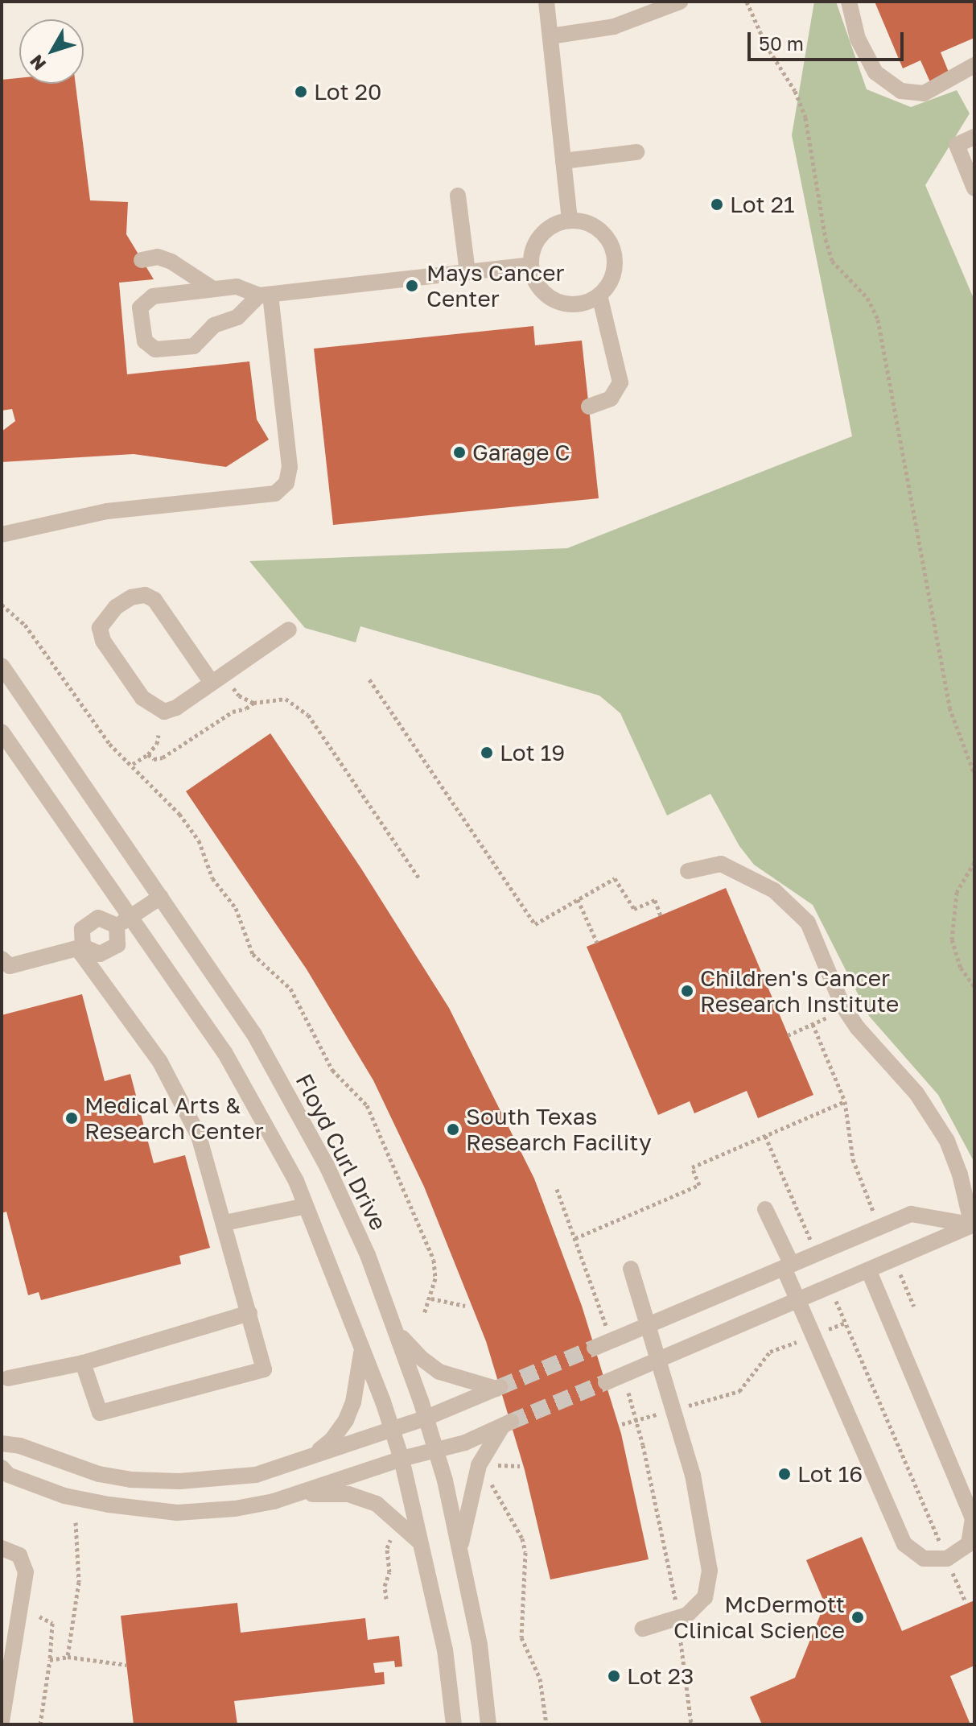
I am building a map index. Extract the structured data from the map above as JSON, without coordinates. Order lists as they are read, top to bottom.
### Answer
{
  "streets": {
    "street": ["Floyd Curl Drive"]
  },
  "places": [
    "Lot 20",
    "Lot 21",
    "Mays Cancer Center",
    "Garage C",
    "Lot 19",
    "Children's Cancer Research Institute",
    "Medical Arts & Research Center",
    "South Texas Research Facility",
    "Lot 16",
    "McDermott Clinical Science",
    "Lot 23"
  ],
  "scale_bar": "50 m",
  "north": "bottom left"
}
